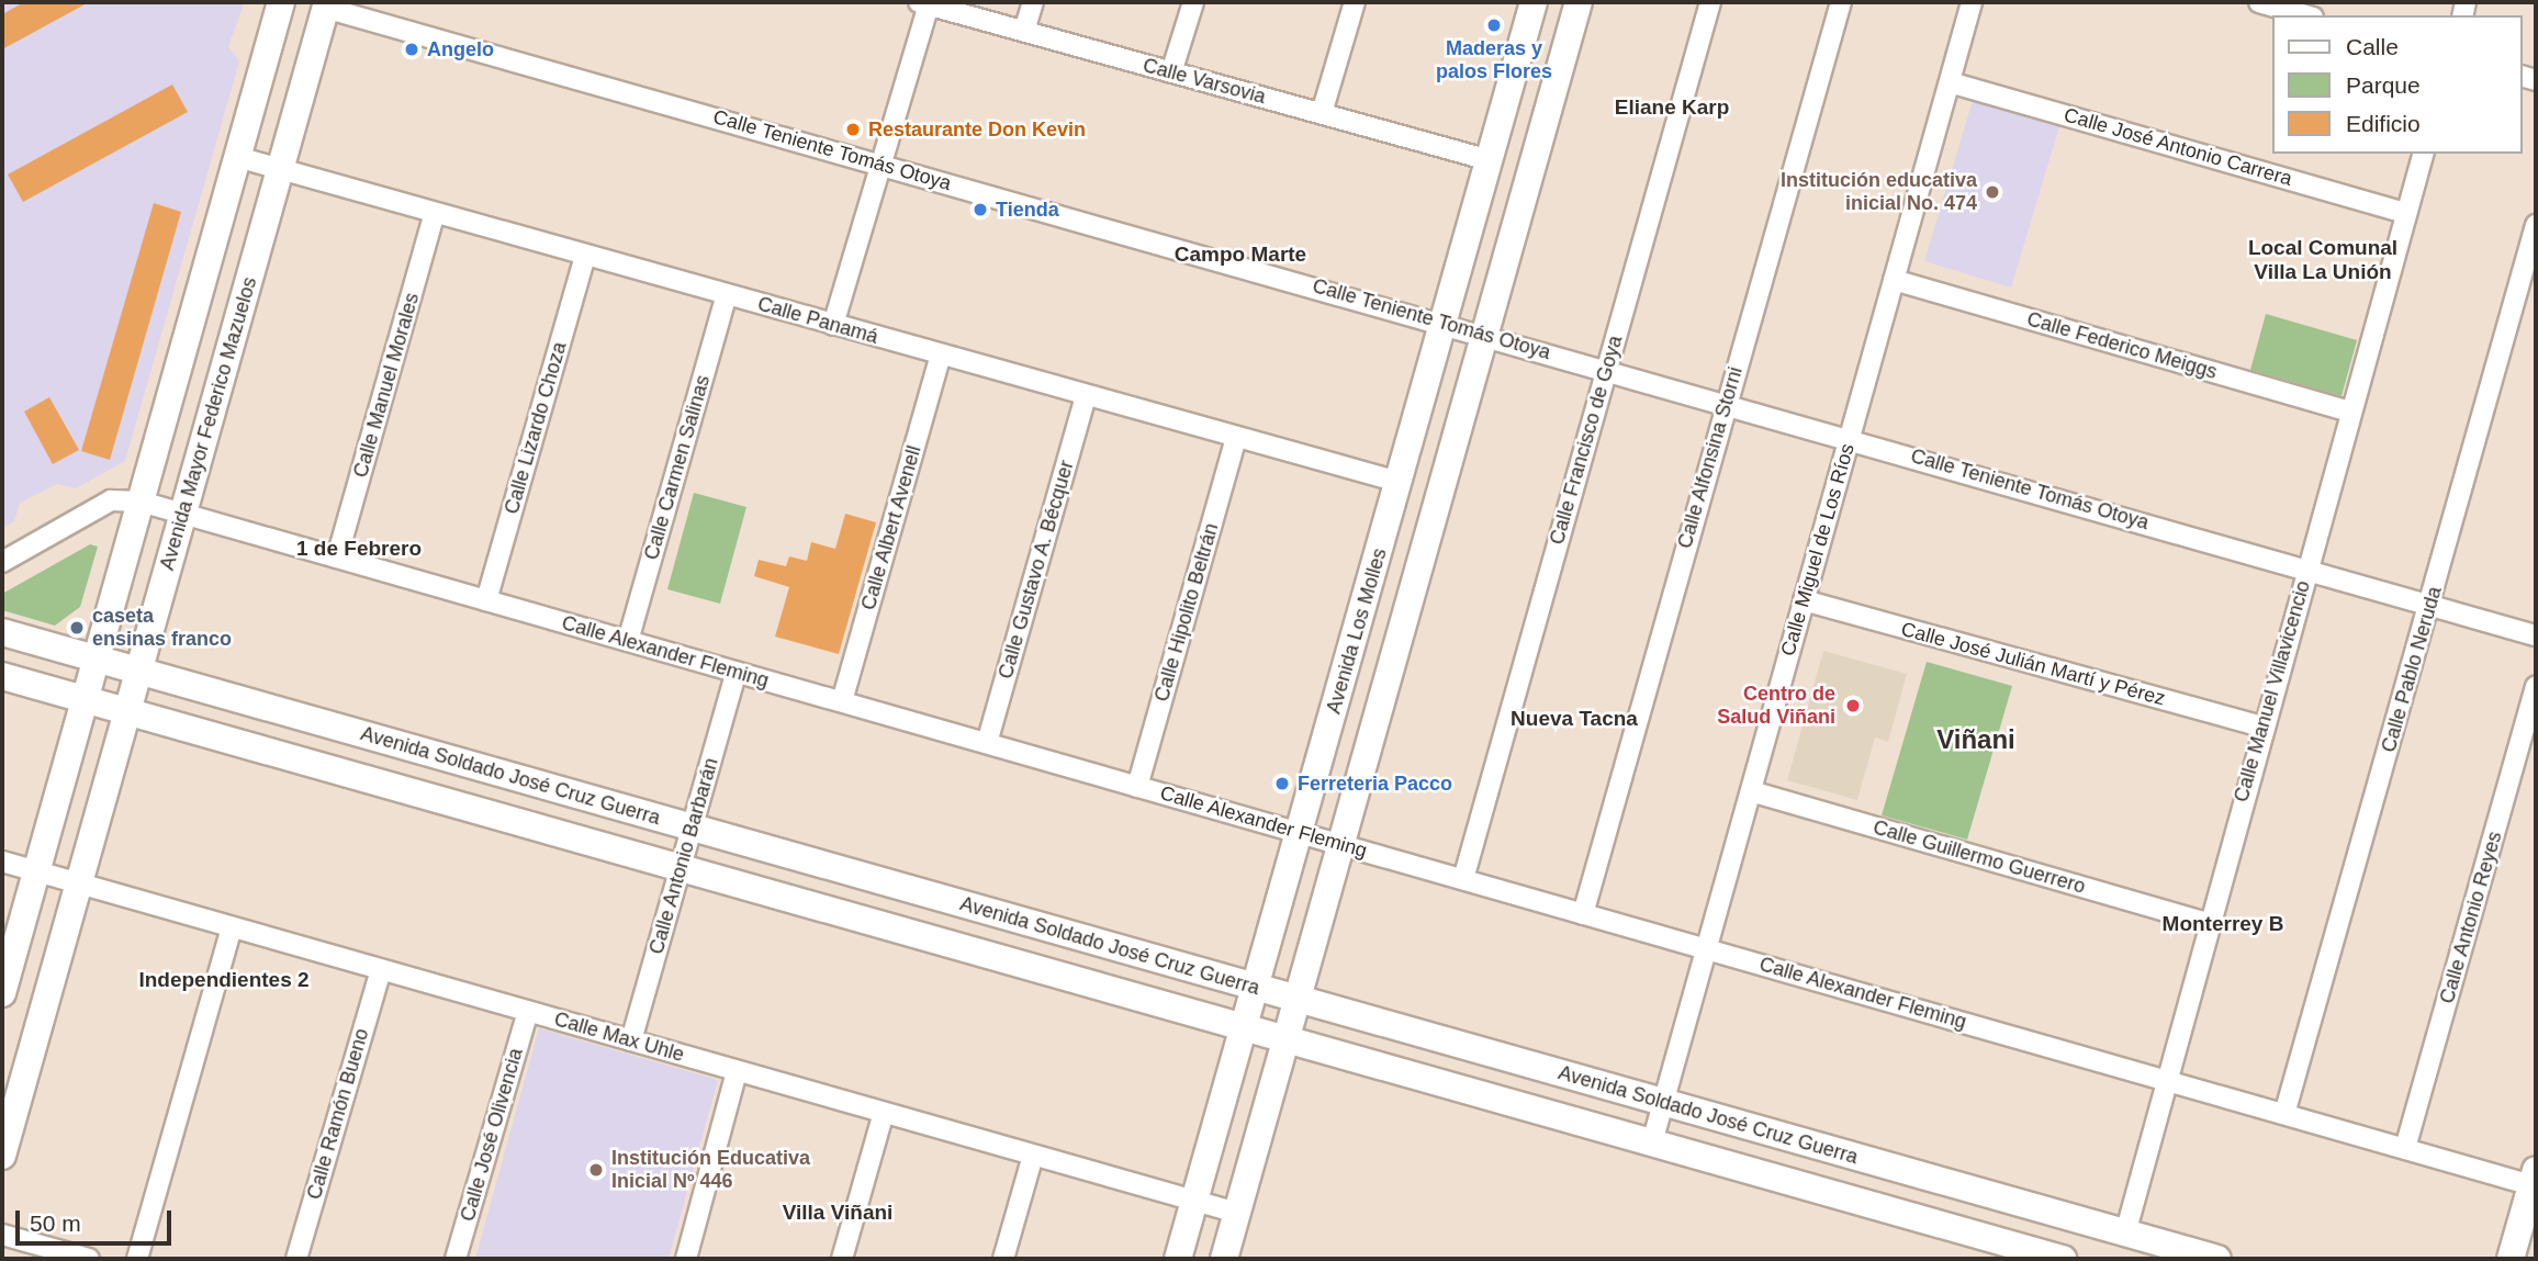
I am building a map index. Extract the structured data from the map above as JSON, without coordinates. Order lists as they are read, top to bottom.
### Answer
{
  "streets": {
    "street": [
      "Calle Varsovia",
      "Calle José Antonio Carrera",
      "Calle Teniente Tomás Otoya",
      "Calle Panamá",
      "Calle Federico Meiggs",
      "Calle Manuel Morales",
      "Avenida Mayor Federico Mazuelos",
      "Calle Lizardo Choza",
      "Calle Francisco de Goya",
      "Calle Alfonsina Storni",
      "Calle Carmen Salinas",
      "Calle Albert Avenell",
      "Calle Miguel de Los Ríos",
      "Calle Gustavo A. Bécquer",
      "Calle Hipolito Beltrán",
      "Avenida Los Molles",
      "Calle Alexander Fleming",
      "Calle José Julián Martí y Pérez",
      "Calle Pablo Neruda",
      "Calle Manuel Villavicencio",
      "Avenida Soldado José Cruz Guerra",
      "Calle Antonio Barbarán",
      "Calle Guillermo Guerrero",
      "Calle Antonio Reyes",
      "Calle Max Uhle",
      "Calle Ramón Bueno",
      "Calle José Olivencia"
    ]
  },
  "crossings": [
    ["Calle Varsovia", "Avenida Los Molles"],
    ["Calle José Antonio Carrera", "Calle Miguel de Los Ríos"],
    ["Calle José Antonio Carrera", "Calle Manuel Villavicencio"],
    ["Calle Teniente Tomás Otoya", "Avenida Mayor Federico Mazuelos"],
    ["Calle Teniente Tomás Otoya", "Calle Francisco de Goya"],
    ["Calle Teniente Tomás Otoya", "Calle Alfonsina Storni"],
    ["Calle Teniente Tomás Otoya", "Calle Miguel de Los Ríos"],
    ["Calle Teniente Tomás Otoya", "Avenida Los Molles"],
    ["Calle Teniente Tomás Otoya", "Calle Pablo Neruda"],
    ["Calle Teniente Tomás Otoya", "Calle Manuel Villavicencio"],
    ["Calle Panamá", "Calle Manuel Morales"],
    ["Calle Panamá", "Avenida Mayor Federico Mazuelos"],
    ["Calle Panamá", "Calle Lizardo Choza"],
    ["Calle Panamá", "Calle Carmen Salinas"],
    ["Calle Panamá", "Calle Albert Avenell"],
    ["Calle Panamá", "Calle Gustavo A. Bécquer"],
    ["Calle Panamá", "Calle Hipolito Beltrán"],
    ["Calle Panamá", "Avenida Los Molles"],
    ["Calle Federico Meiggs", "Calle Miguel de Los Ríos"],
    ["Calle Federico Meiggs", "Calle Manuel Villavicencio"],
    ["Calle Manuel Morales", "Calle Alexander Fleming"],
    ["Avenida Mayor Federico Mazuelos", "Calle Alexander Fleming"],
    ["Avenida Mayor Federico Mazuelos", "Avenida Soldado José Cruz Guerra"],
    ["Avenida Mayor Federico Mazuelos", "Calle Max Uhle"],
    ["Calle Lizardo Choza", "Calle Alexander Fleming"],
    ["Calle Francisco de Goya", "Calle Alexander Fleming"],
    ["Calle Alfonsina Storni", "Calle Alexander Fleming"],
    ["Calle Carmen Salinas", "Calle Alexander Fleming"],
    ["Calle Albert Avenell", "Calle Alexander Fleming"],
    ["Calle Miguel de Los Ríos", "Calle Alexander Fleming"],
    ["Calle Miguel de Los Ríos", "Calle José Julián Martí y Pérez"],
    ["Calle Miguel de Los Ríos", "Avenida Soldado José Cruz Guerra"],
    ["Calle Miguel de Los Ríos", "Calle Guillermo Guerrero"],
    ["Calle Gustavo A. Bécquer", "Calle Alexander Fleming"],
    ["Calle Hipolito Beltrán", "Calle Alexander Fleming"],
    ["Avenida Los Molles", "Calle Alexander Fleming"],
    ["Avenida Los Molles", "Avenida Soldado José Cruz Guerra"],
    ["Avenida Los Molles", "Calle Max Uhle"],
    ["Calle Alexander Fleming", "Calle Pablo Neruda"],
    ["Calle Alexander Fleming", "Calle Manuel Villavicencio"],
    ["Calle Alexander Fleming", "Calle Antonio Barbarán"],
    ["Calle Alexander Fleming", "Calle Antonio Reyes"],
    ["Calle José Julián Martí y Pérez", "Calle Manuel Villavicencio"],
    ["Calle Manuel Villavicencio", "Avenida Soldado José Cruz Guerra"],
    ["Calle Manuel Villavicencio", "Calle Guillermo Guerrero"],
    ["Avenida Soldado José Cruz Guerra", "Calle Antonio Barbarán"],
    ["Calle Antonio Barbarán", "Calle Max Uhle"],
    ["Calle Max Uhle", "Calle Ramón Bueno"],
    ["Calle Max Uhle", "Calle José Olivencia"]
  ],
  "districts": [
    "Eliane Karp",
    "Local Comunal Villa La Unión",
    "Campo Marte",
    "1 de Febrero",
    "Nueva Tacna",
    "Viñani",
    "Monterrey B",
    "Independientes 2",
    "Villa Viñani"
  ],
  "places": [
    "Maderas y palos Flores",
    "Angelo",
    "Restaurante Don Kevin",
    "Institución educativa inicial No. 474",
    "Tienda",
    "caseta ensinas franco",
    "Centro de Salud Viñani",
    "Ferreteria Pacco",
    "Institución Educativa Inicial Nº 446"
  ],
  "legend": ["Calle", "Parque", "Edificio"],
  "scale_bar": "50 m"
}
